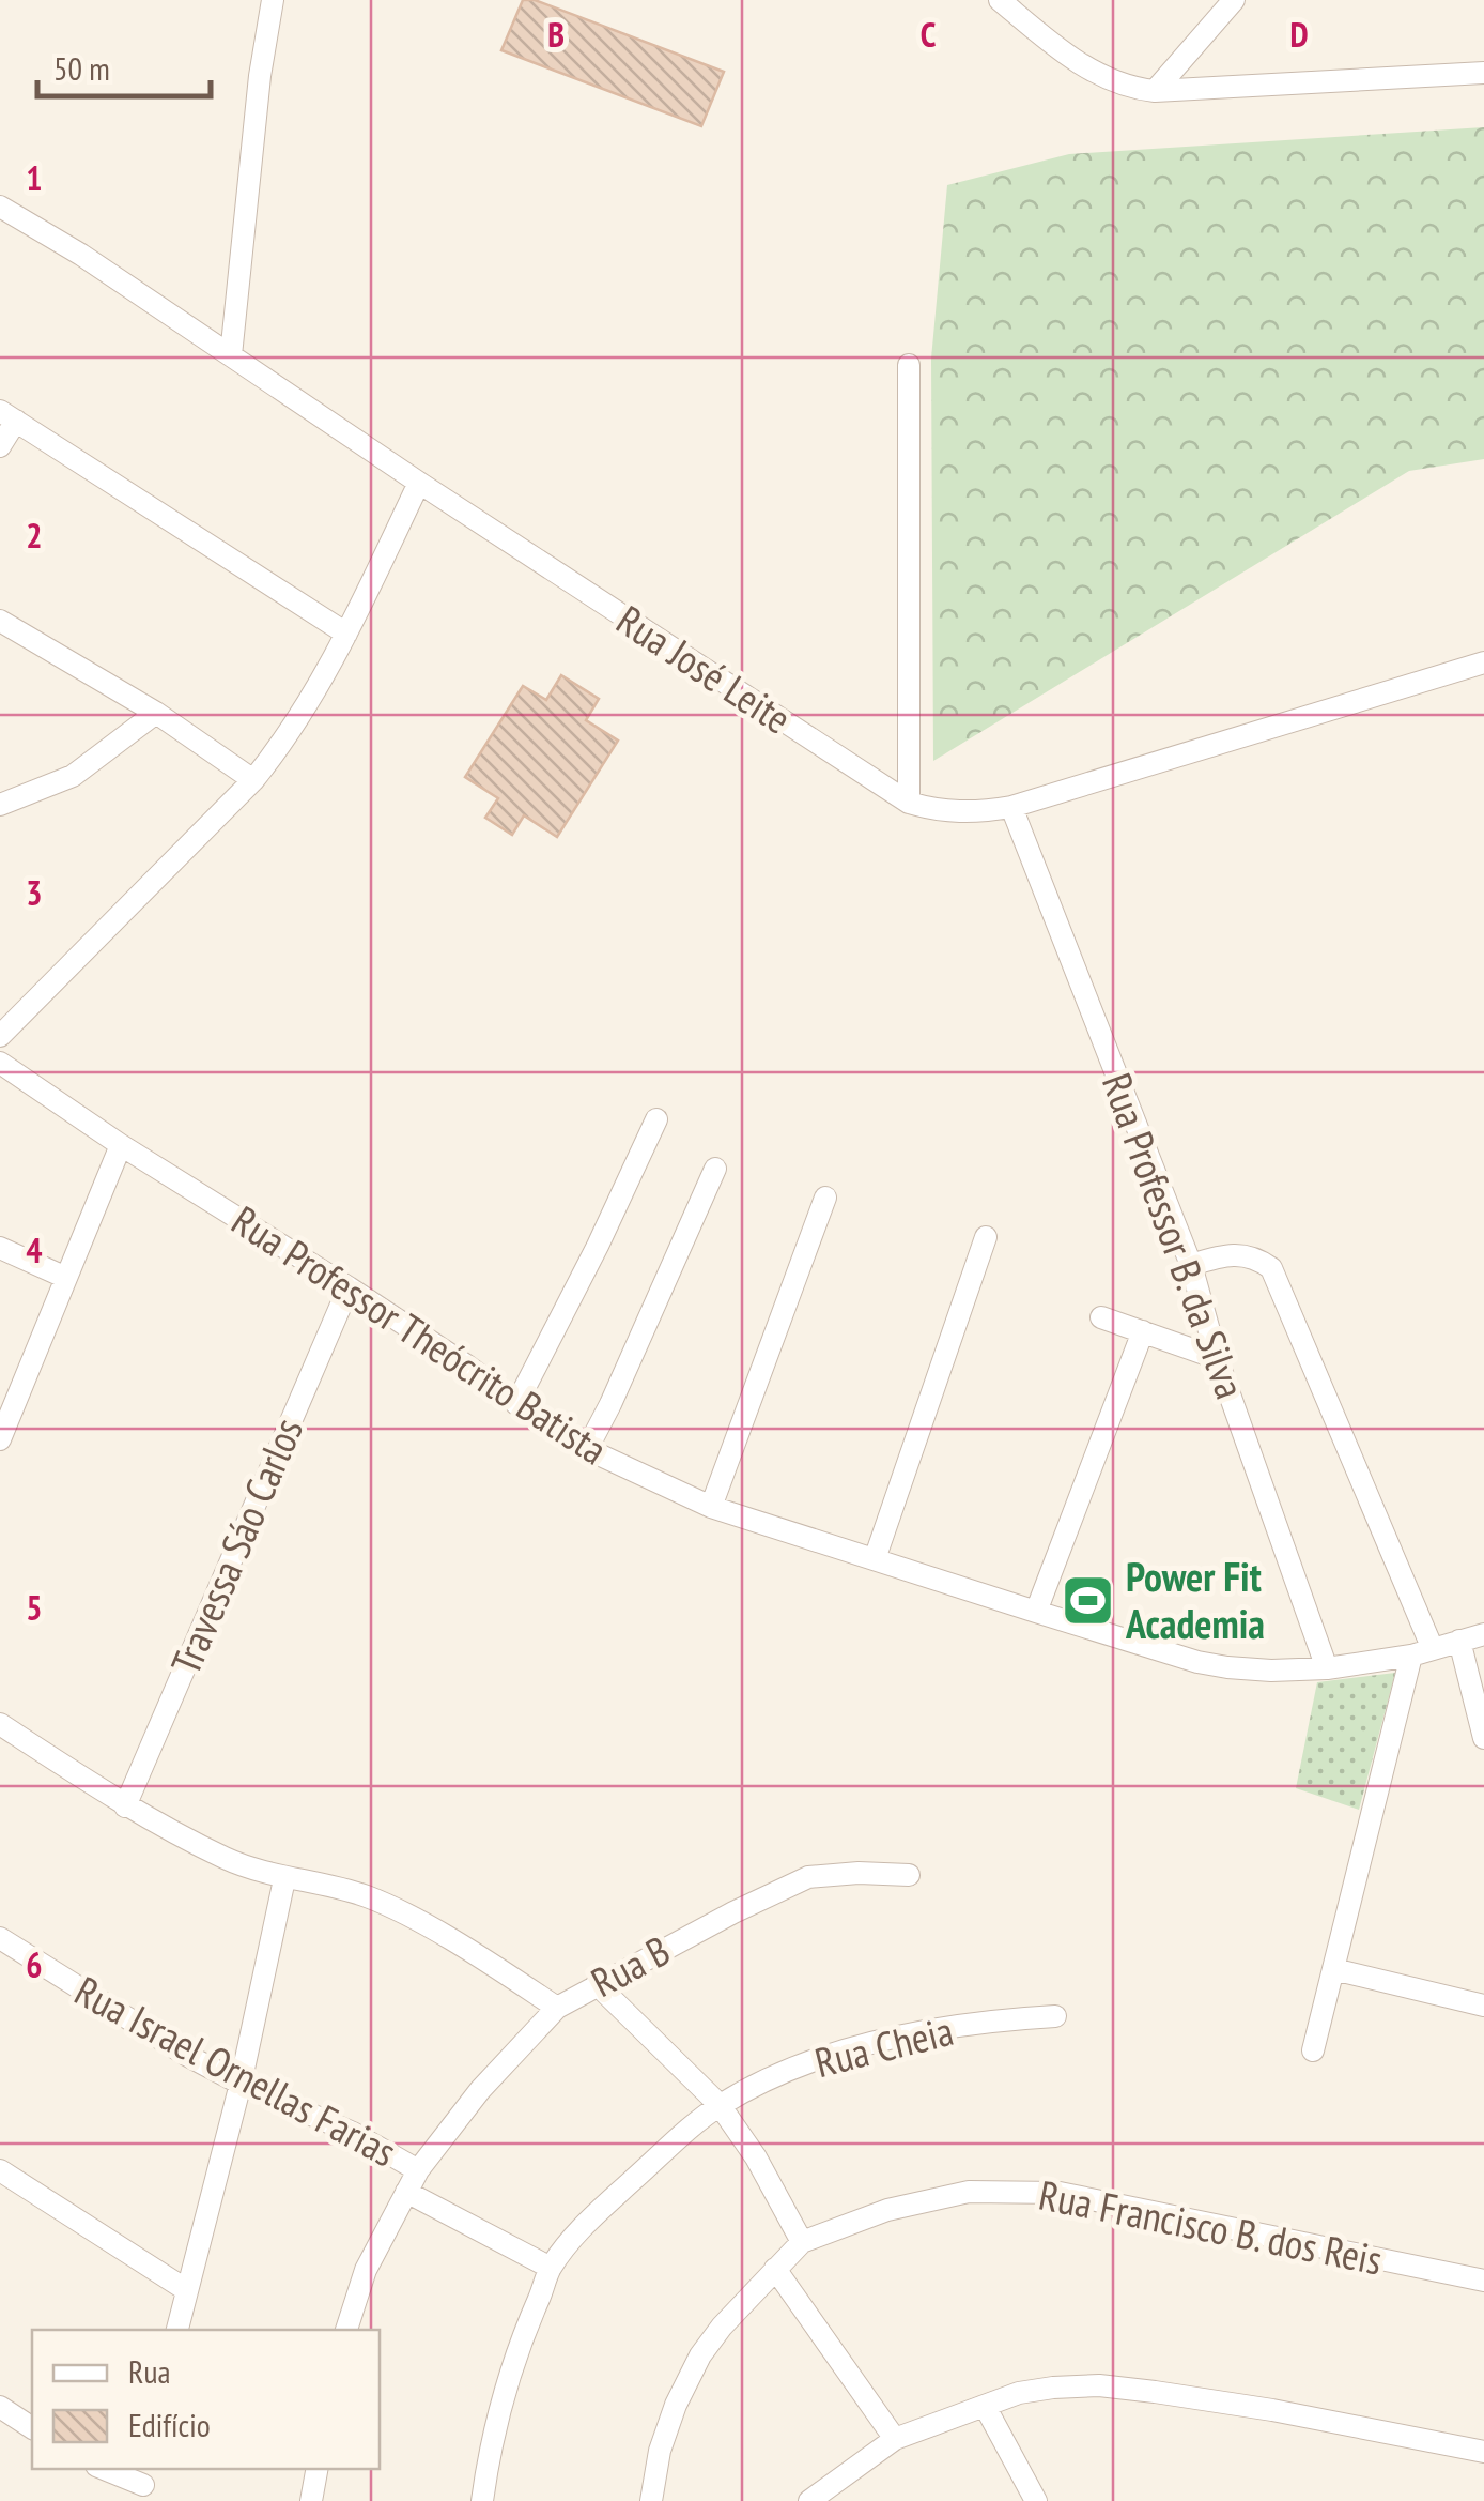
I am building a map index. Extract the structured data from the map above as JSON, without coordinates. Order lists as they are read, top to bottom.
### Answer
{
  "streets": {
    "street": [
      "Rua José Leite",
      "Rua Professor B. da Silva",
      "Rua Professor Theócrito Batista",
      "Travessa Sáo Carlos",
      "Rua B",
      "Rua Cheia",
      "Rua Israel Ornellas Farias",
      "Rua Francisco B. dos Reis"
    ]
  },
  "crossings": [
    ["Rua José Leite", "Rua Professor B. da Silva"],
    ["Rua Professor B. da Silva", "Rua Professor Theócrito Batista"],
    ["Rua Professor Theócrito Batista", "Travessa Sáo Carlos"],
    ["Rua B", "Rua Israel Ornellas Farias"]
  ],
  "places": {
    "sports": ["Power Fit Academia"]
  },
  "legend": ["Rua", "Edifício"],
  "scale_bar": "50 m",
  "grid": {
    "columns": ["B", "C", "D"],
    "rows": [
      "1",
      "2",
      "3",
      "4",
      "5",
      "6"
    ]
  }
}
